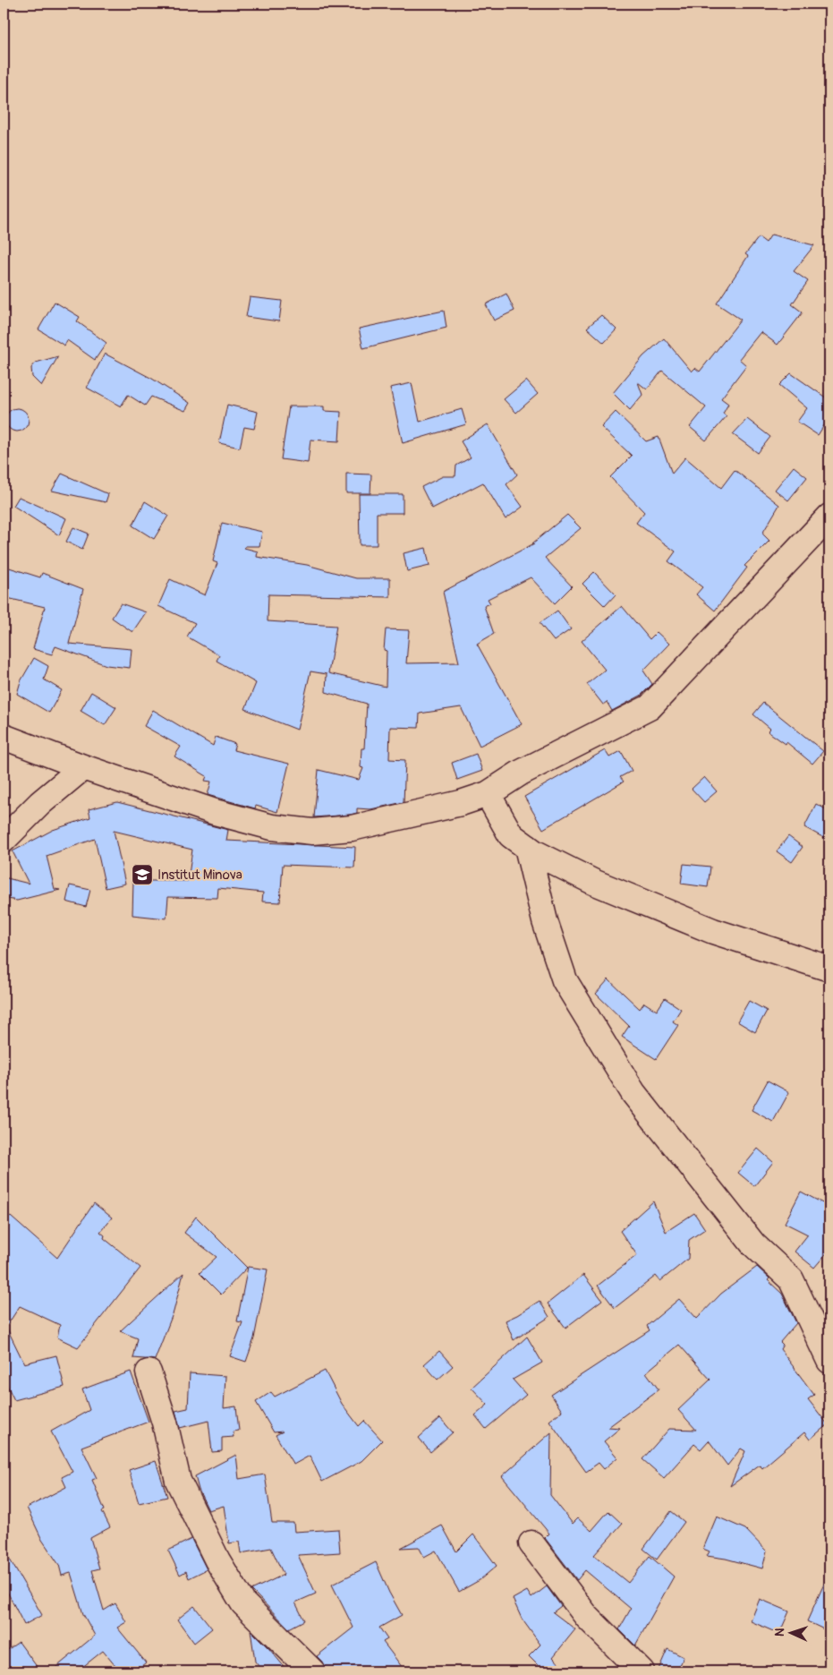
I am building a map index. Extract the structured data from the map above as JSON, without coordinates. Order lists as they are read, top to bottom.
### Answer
{
  "places": {
    "school or university": ["Institut Minova"]
  },
  "north": "left"
}
